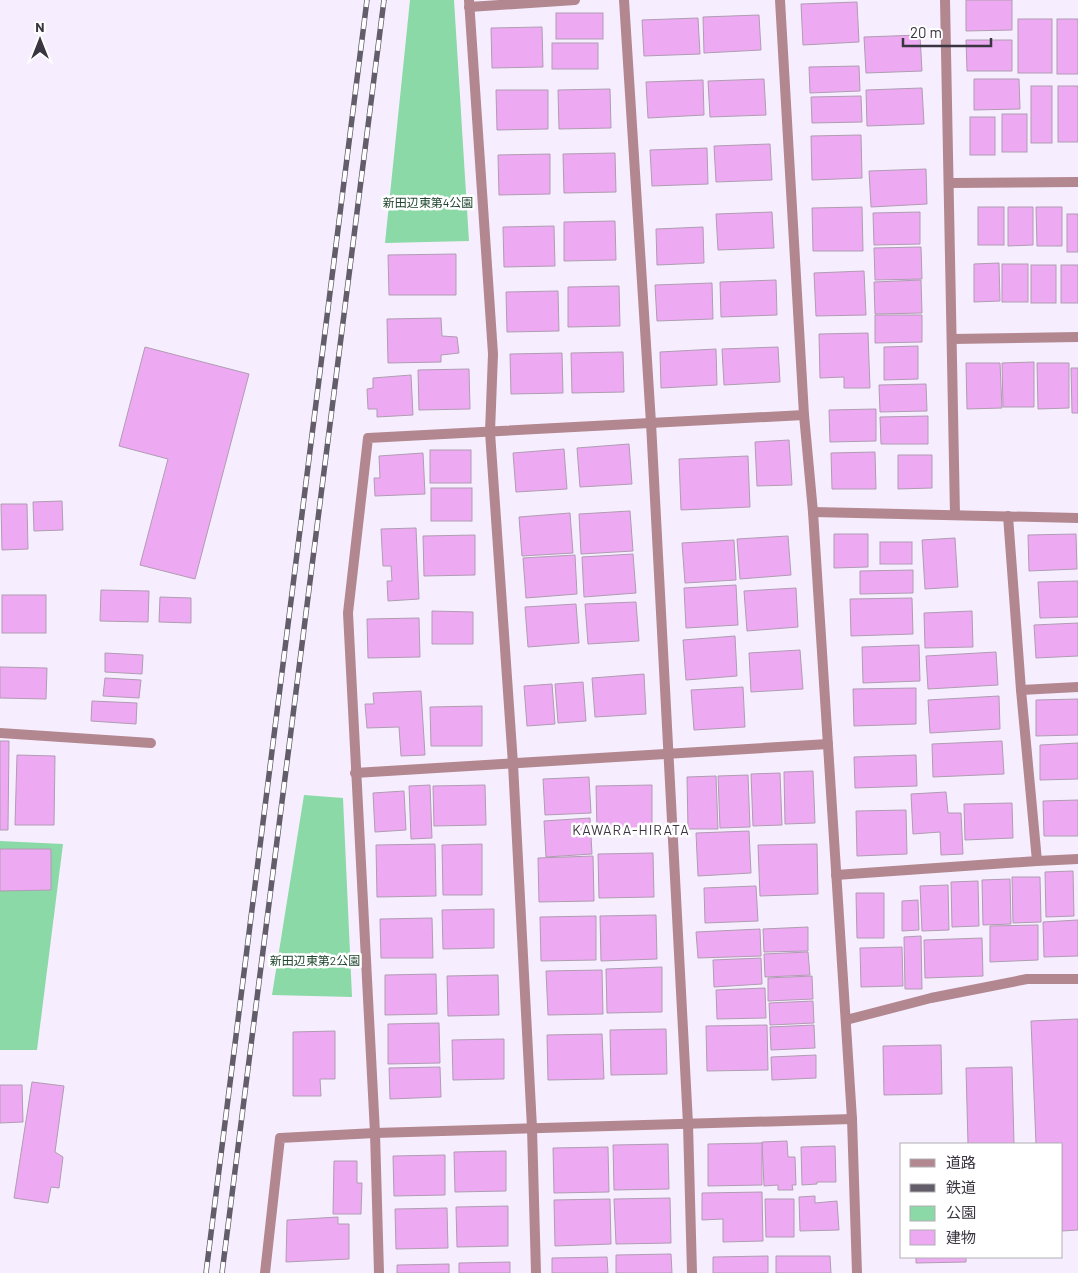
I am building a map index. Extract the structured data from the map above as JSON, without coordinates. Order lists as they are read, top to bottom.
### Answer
{
  "districts": ["KAWARA-HIRATA"],
  "parks": ["新田辺東第4公園", "新田辺東第2公園"],
  "legend": [
    "道路",
    "鉄道",
    "公園",
    "建物"
  ],
  "scale_bar": "20 m",
  "north": "top"
}
